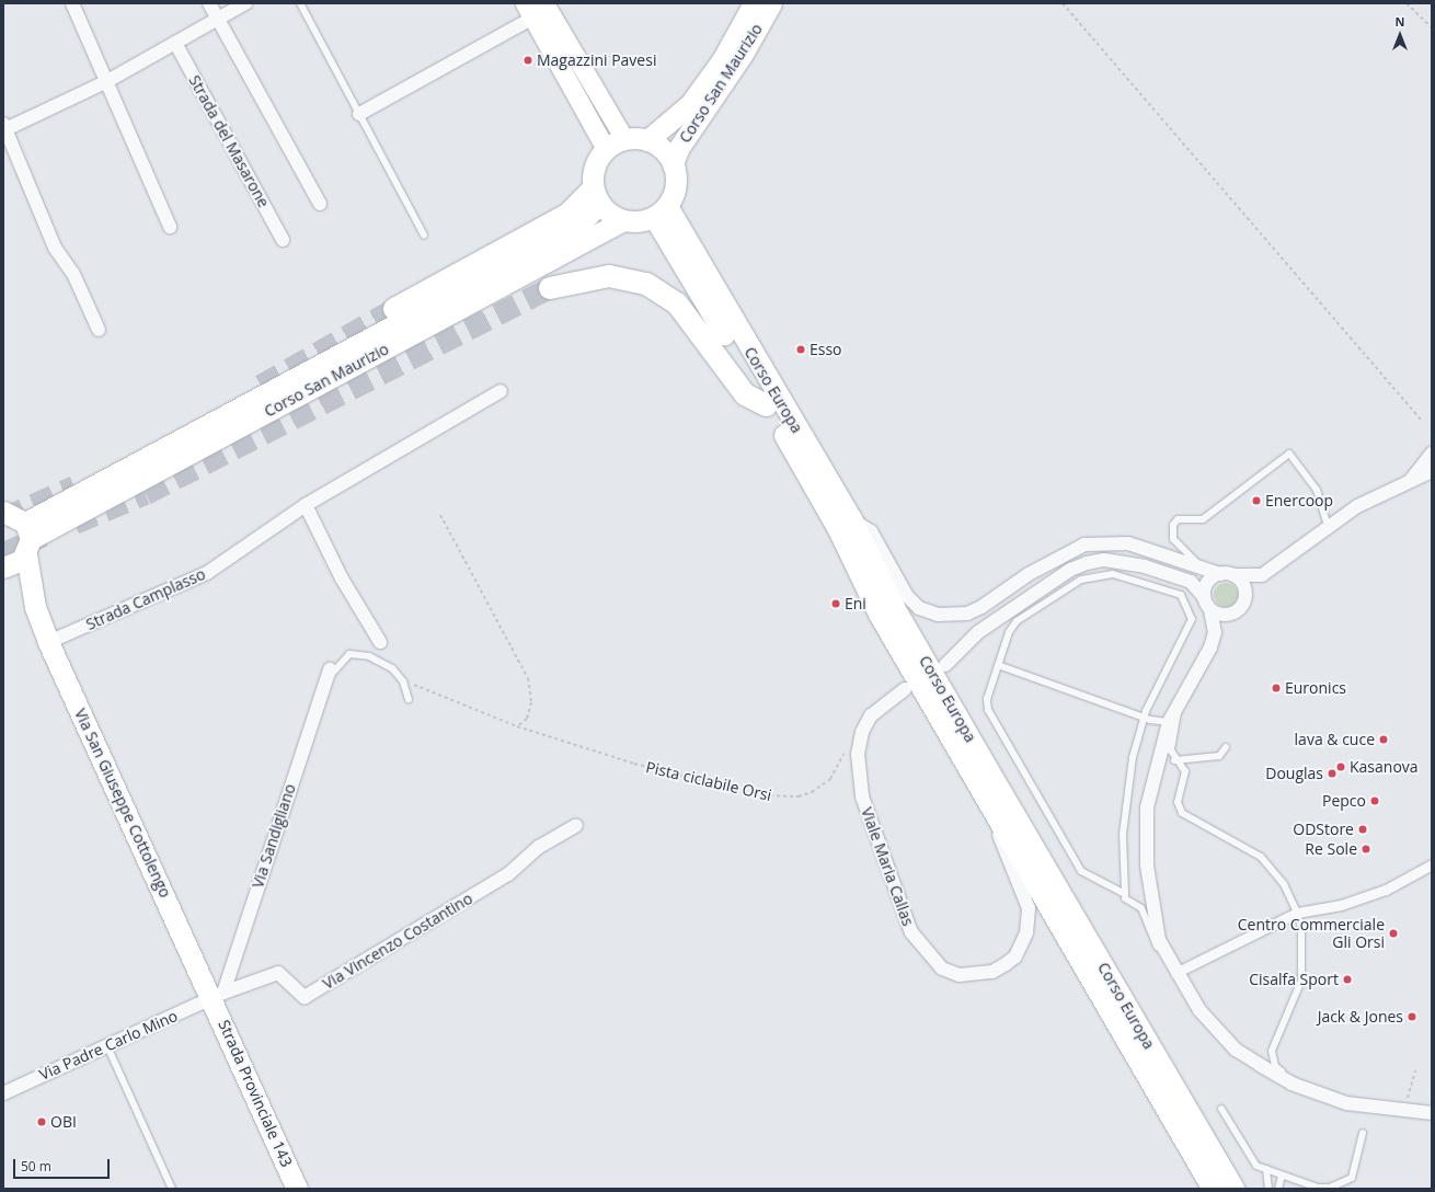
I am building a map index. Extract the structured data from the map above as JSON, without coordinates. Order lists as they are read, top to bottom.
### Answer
{
  "streets": {
    "main road": [
      "Corso San Maurizio",
      "Corso Europa",
      "Via San Giuseppe Cottolengo",
      "Strada Provinciale 143"
    ],
    "street": [
      "Strada del Masarone",
      "Strada Camplasso",
      "Via Sandigliano",
      "Viale Maria Callas",
      "Via Vincenzo Costantino",
      "Via Padre Carlo Mino"
    ],
    "path": ["Pista ciclabile Orsi"]
  },
  "crossings": [
    ["Corso San Maurizio", "Corso Europa"],
    ["Corso San Maurizio", "Via San Giuseppe Cottolengo"],
    ["Corso Europa", "Viale Maria Callas"],
    ["Strada Camplasso", "Via San Giuseppe Cottolengo"],
    ["Via San Giuseppe Cottolengo", "Via Sandigliano"],
    ["Via San Giuseppe Cottolengo", "Via Vincenzo Costantino"],
    ["Via San Giuseppe Cottolengo", "Via Padre Carlo Mino"],
    ["Via San Giuseppe Cottolengo", "Strada Provinciale 143"],
    ["Via Sandigliano", "Via Vincenzo Costantino"],
    ["Via Sandigliano", "Via Padre Carlo Mino"],
    ["Via Sandigliano", "Strada Provinciale 143"],
    ["Via Vincenzo Costantino", "Via Padre Carlo Mino"],
    ["Via Vincenzo Costantino", "Strada Provinciale 143"],
    ["Via Padre Carlo Mino", "Strada Provinciale 143"]
  ],
  "places": [
    "Magazzini Pavesi",
    "Esso",
    "Enercoop",
    "Eni",
    "Euronics",
    "lava & cuce",
    "Kasanova",
    "Douglas",
    "Pepco",
    "ODStore",
    "Re Sole",
    "Centro Commerciale Gli Orsi",
    "Cisalfa Sport",
    "Jack & Jones",
    "OBI"
  ],
  "scale_bar": "50 m",
  "north": "top"
}
